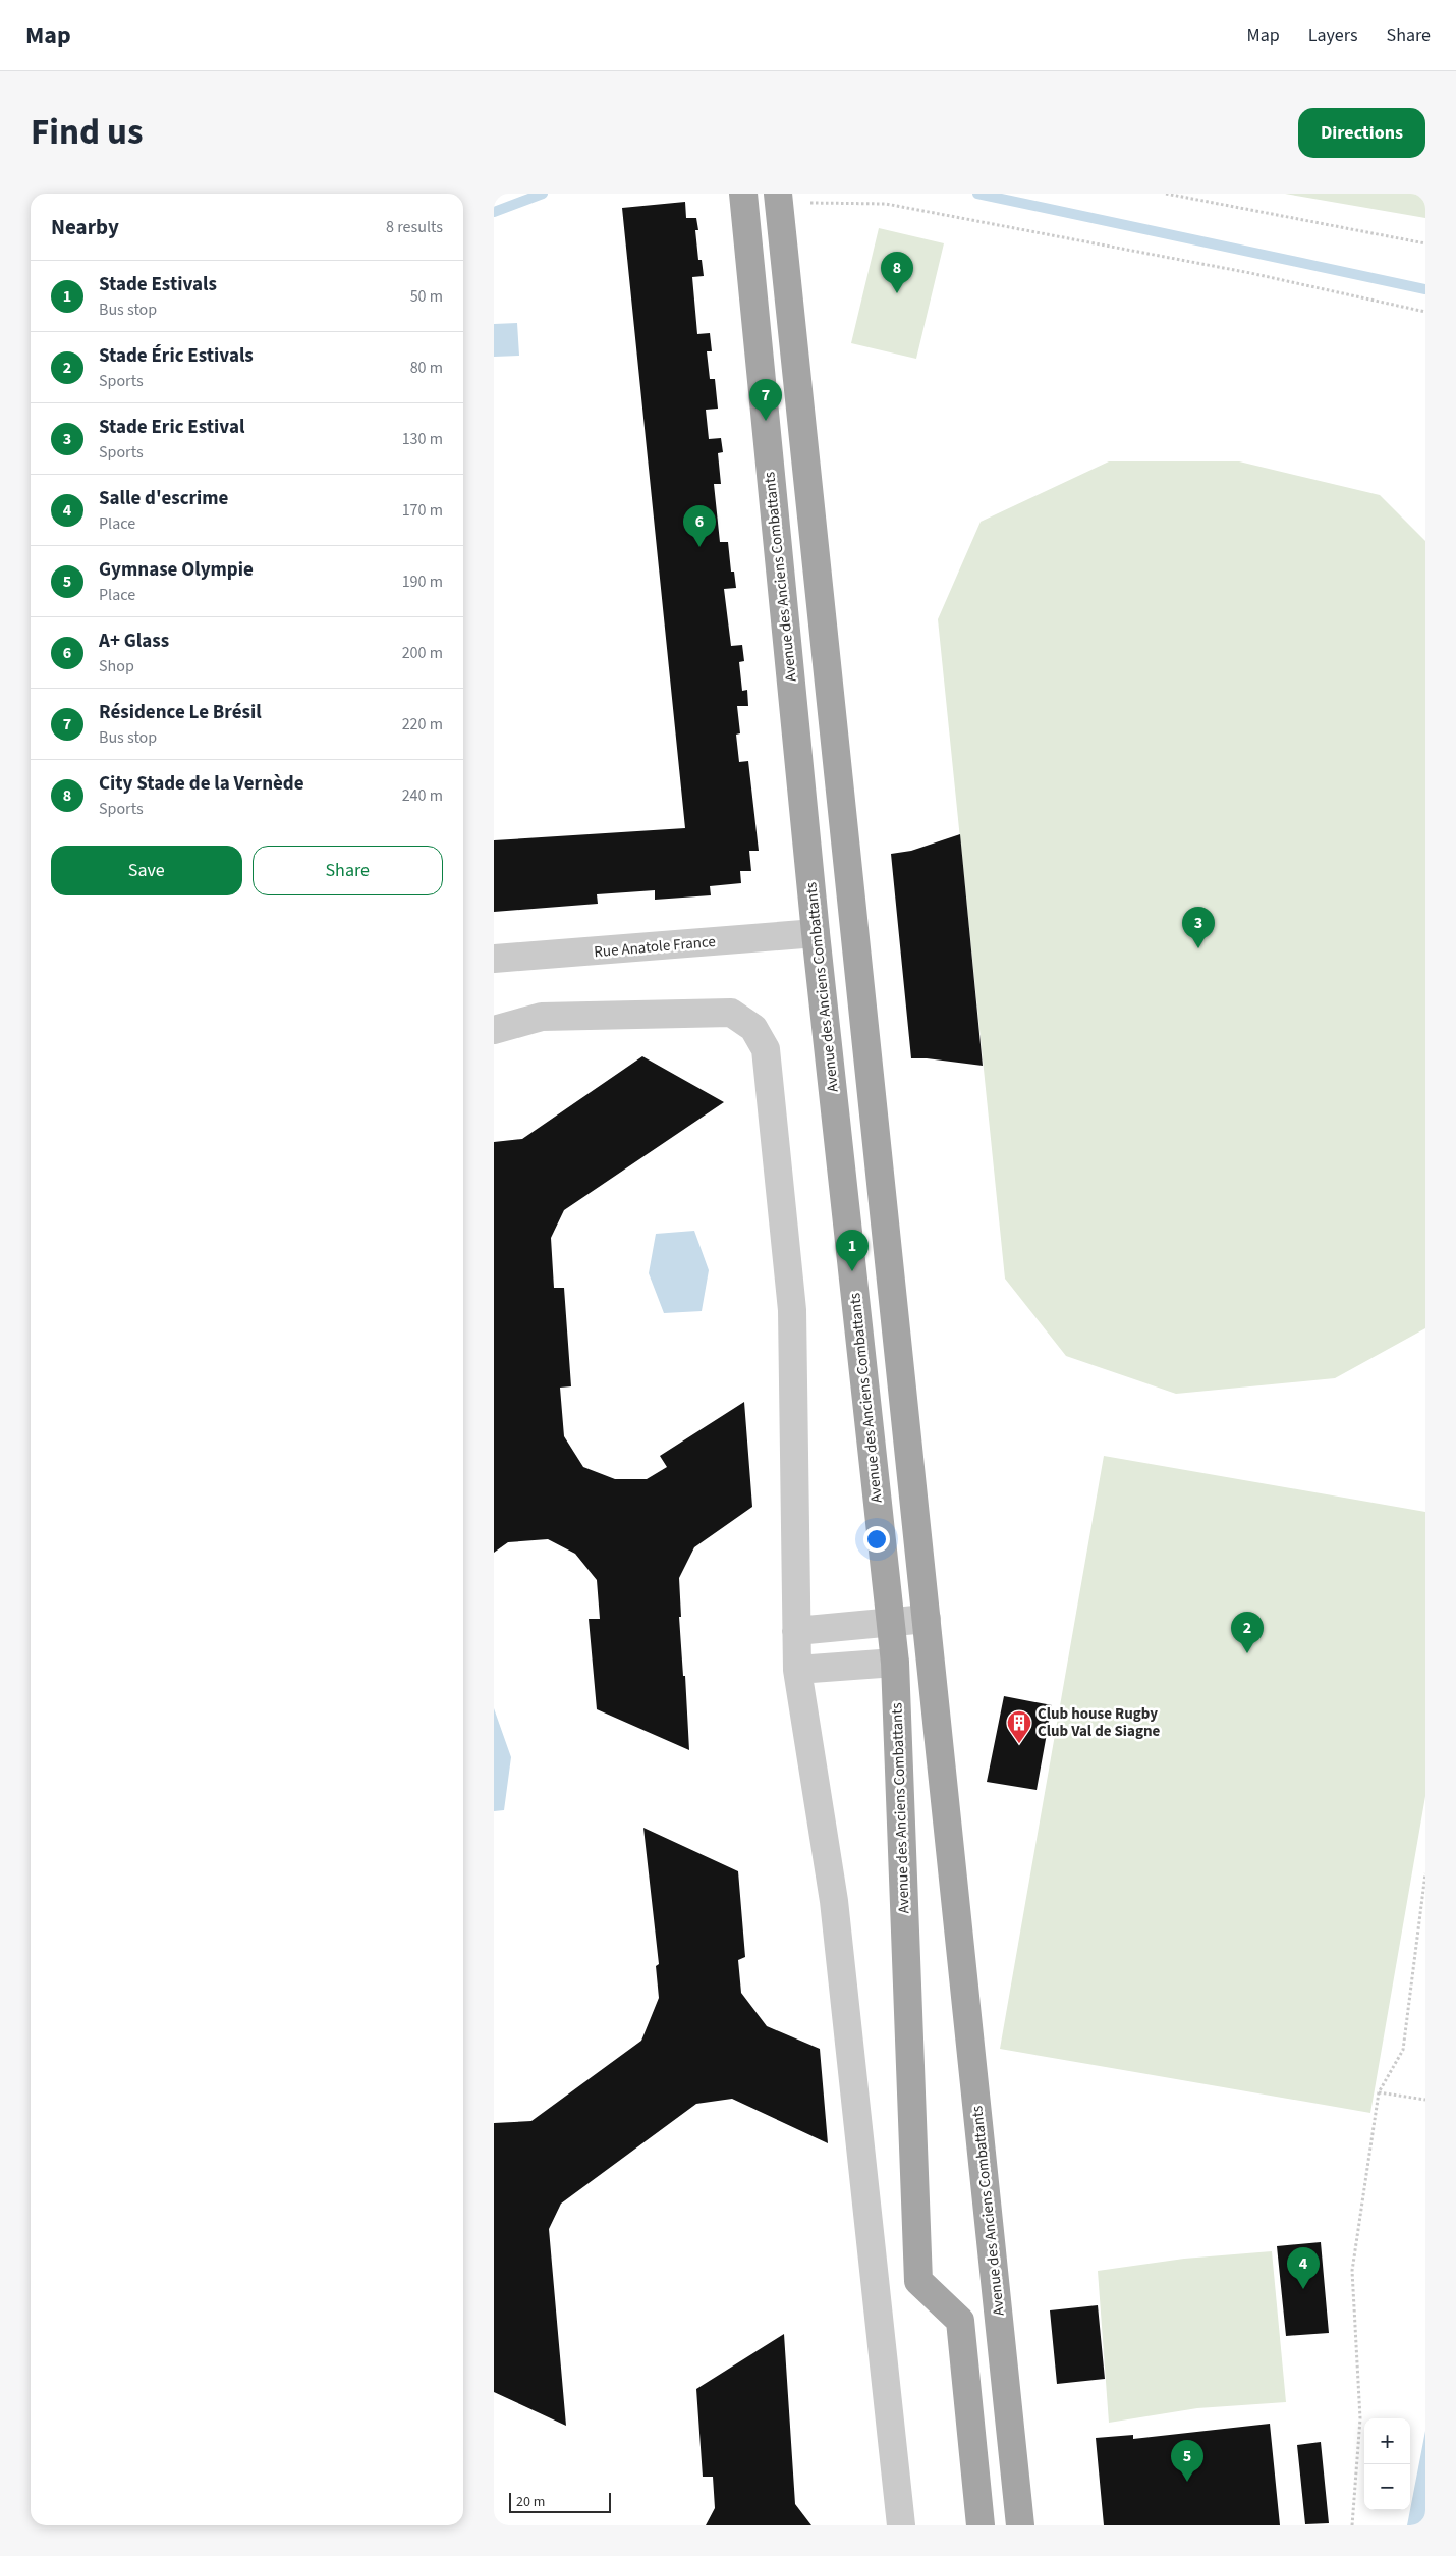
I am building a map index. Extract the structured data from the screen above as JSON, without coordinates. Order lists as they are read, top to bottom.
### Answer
{
  "streets": {
    "main road": ["Avenue des Anciens Combattants"],
    "street": ["Rue Anatole France"]
  },
  "crossings": [
    ["Avenue des Anciens Combattants", "Rue Anatole France"]
  ],
  "places": {
    "building": ["Club house Rugby Club Val de Siagne"]
  },
  "scale_bar": "20 m",
  "page": {
    "header": "Map",
    "nav": ["Map", "Layers", "Share"],
    "title": "Find us",
    "buttons": [
      "Directions",
      ["Save", "Share"]
    ],
    "heading": ["Nearby", "8 results"],
    "pins": [
      "8",
      "7",
      "6",
      "3",
      "1",
      "2",
      "4",
      "5"
    ],
    "list": [
      {
        "mark": "1",
        "name": "Stade Estivals",
        "note": "Bus stop",
        "value": "50 m"
      },
      {
        "mark": "2",
        "name": "Stade Éric Estivals",
        "note": "Sports",
        "value": "80 m"
      },
      {
        "mark": "3",
        "name": "Stade Eric Estival",
        "note": "Sports",
        "value": "130 m"
      },
      {
        "mark": "4",
        "name": "Salle d'escrime",
        "note": "Place",
        "value": "170 m"
      },
      {
        "mark": "5",
        "name": "Gymnase Olympie",
        "note": "Place",
        "value": "190 m"
      },
      {
        "mark": "6",
        "name": "A+ Glass",
        "note": "Shop",
        "value": "200 m"
      },
      {
        "mark": "7",
        "name": "Résidence Le Brésil",
        "note": "Bus stop",
        "value": "220 m"
      },
      {
        "mark": "8",
        "name": "City Stade de la Vernède",
        "note": "Sports",
        "value": "240 m"
      }
    ],
    "map_buttons": ["+", "−"],
    "scale": "20 m"
  }
}
